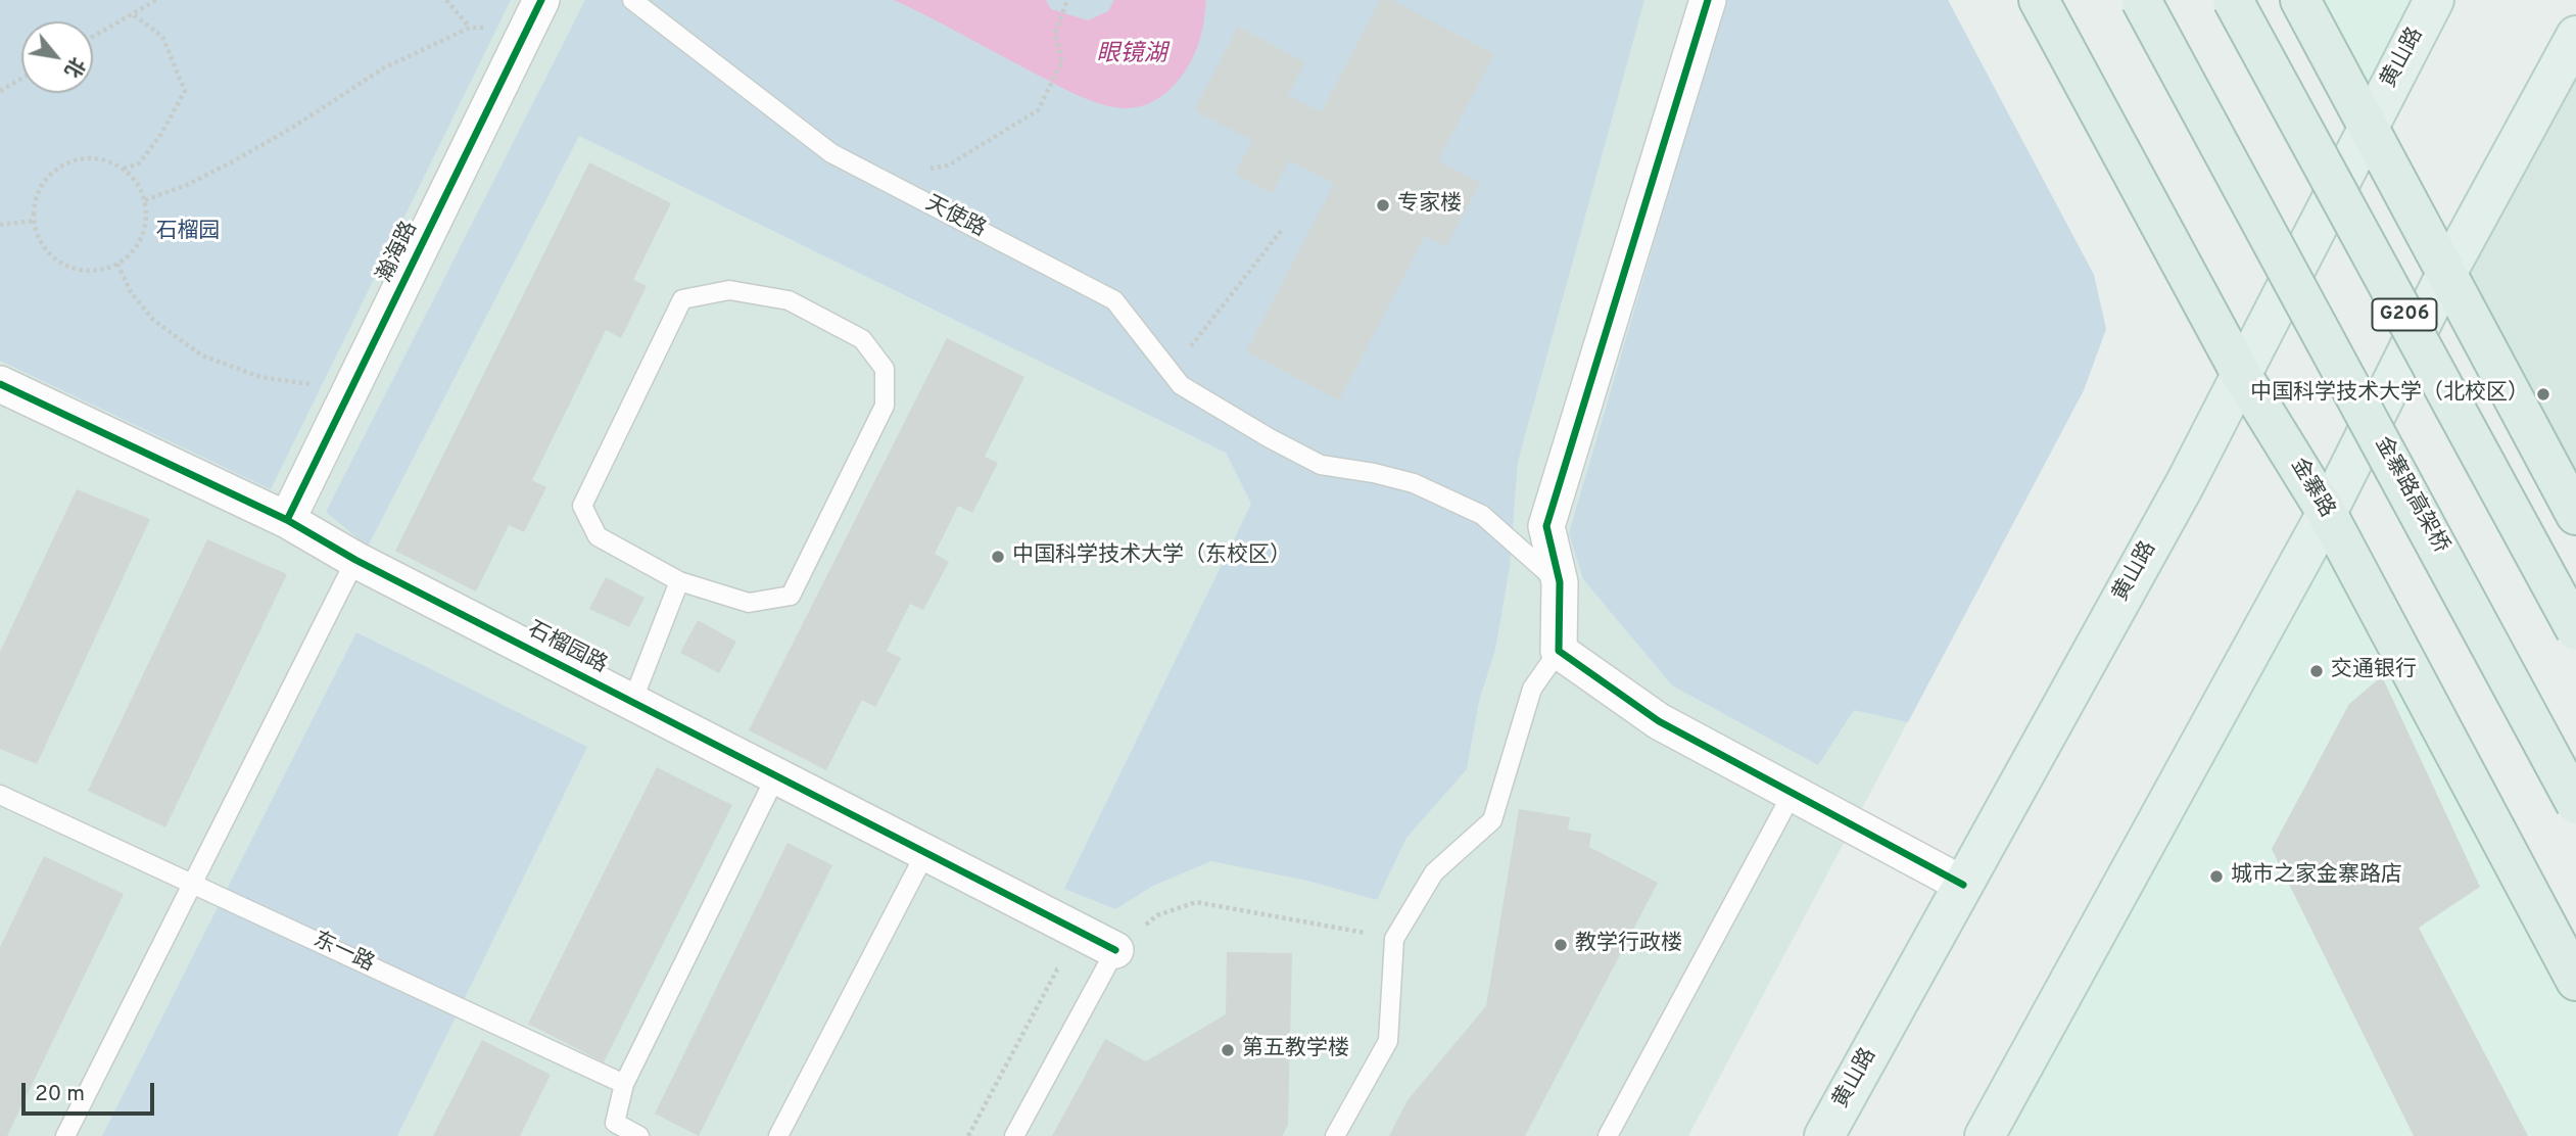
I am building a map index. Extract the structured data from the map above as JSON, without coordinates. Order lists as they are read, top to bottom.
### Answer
{
  "streets": {
    "highway": ["G206", "金寨路", "金寨路高架桥"],
    "main road": ["黄山路"],
    "street": ["瀚海路", "石榴园路"],
    "lane": ["天使路", "东一路"]
  },
  "crossings": [
    ["黄山路", "金寨路"],
    ["瀚海路", "石榴园路"]
  ],
  "water": ["眼镜湖"],
  "parks": ["石榴园"],
  "places": [
    "专家楼",
    "中国科学技术大学（北校区）",
    "中国科学技术大学（东校区）",
    "交通银行",
    "城市之家金寨路店",
    "教学行政楼",
    "第五教学楼"
  ],
  "scale_bar": "20 m",
  "north": "bottom right"
}
